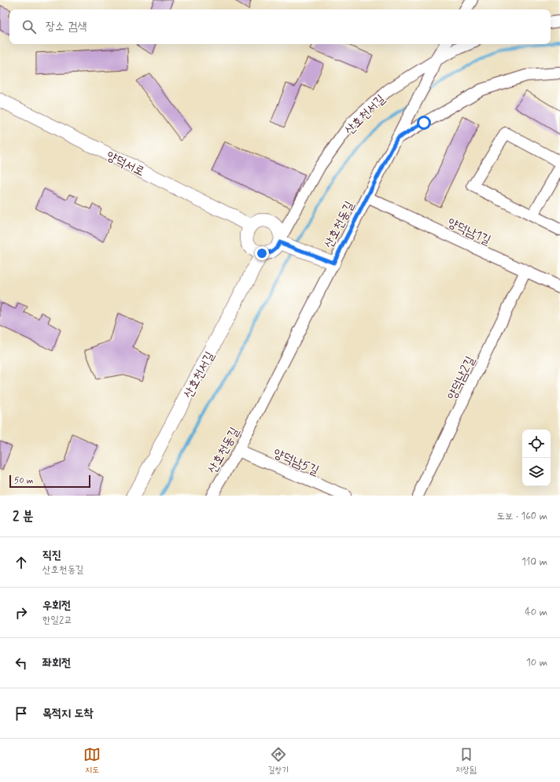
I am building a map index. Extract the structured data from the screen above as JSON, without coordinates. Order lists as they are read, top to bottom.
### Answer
{
  "streets": {
    "street": [
      "산호천서길",
      "양덕서로",
      "산호천동길",
      "양덕남1길",
      "양덕남2길",
      "양덕남5길"
    ]
  },
  "crossings": [
    ["산호천서길", "양덕서로"],
    ["산호천서길", "산호천동길"],
    ["산호천동길", "양덕남1길"],
    ["산호천동길", "양덕남5길"],
    ["양덕남1길", "양덕남2길"]
  ],
  "scale_bar": "50 m",
  "page": {
    "search": "장소 검색",
    "scale": "50 m",
    "heading": ["2 분", "도보 · 160 m"],
    "list": [
      ["직진", "산호천동길", "110 m"],
      ["우회전", "한일2교", "40 m"],
      ["좌회전", "10 m"],
      "목적지 도착"
    ],
    "nav": ["지도", "길찾기", "저장됨"]
  }
}
